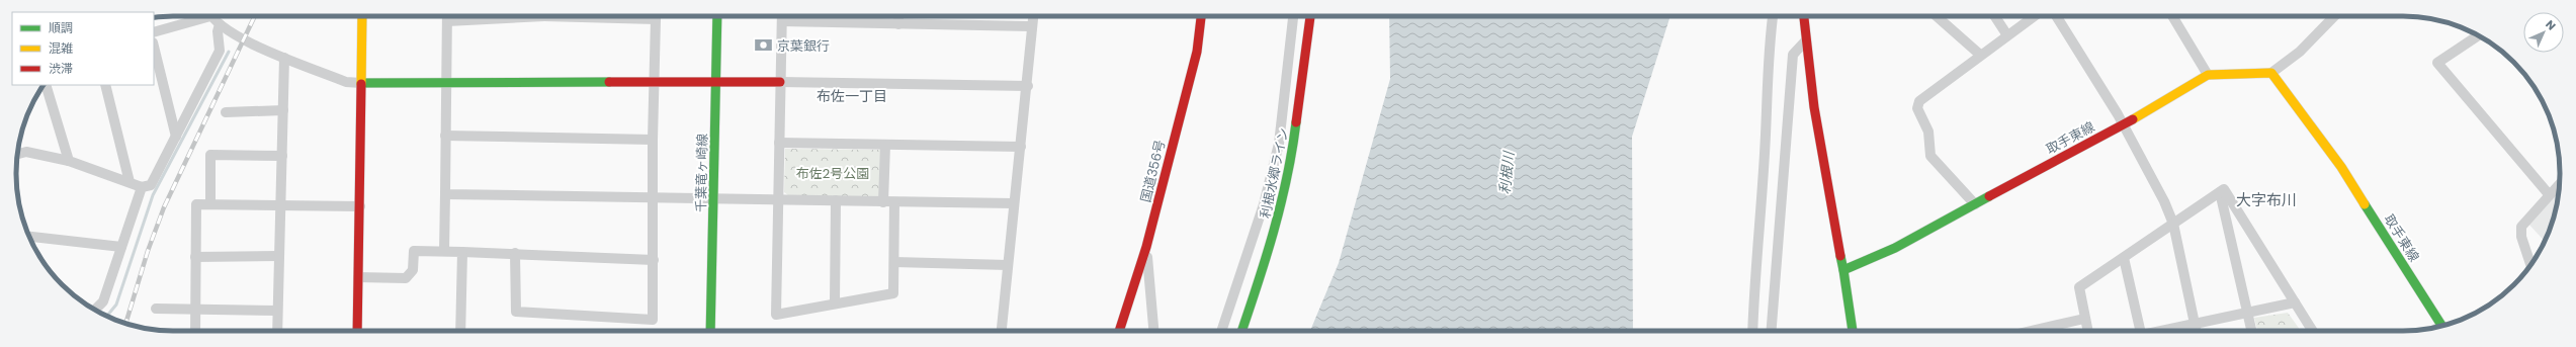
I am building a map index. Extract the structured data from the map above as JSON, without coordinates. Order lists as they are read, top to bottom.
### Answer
{
  "streets": {
    "main road": [
      "取手東線",
      "国道356号",
      "千葉竜ヶ崎線",
      "利根水郷ライン"
    ]
  },
  "districts": ["布佐一丁目", "大字布川"],
  "water": ["利根川"],
  "parks": ["布佐2号公園"],
  "places": {
    "bank": ["京葉銀行"]
  },
  "legend": ["順調", "混雑", "渋滞"],
  "north": "top right"
}
